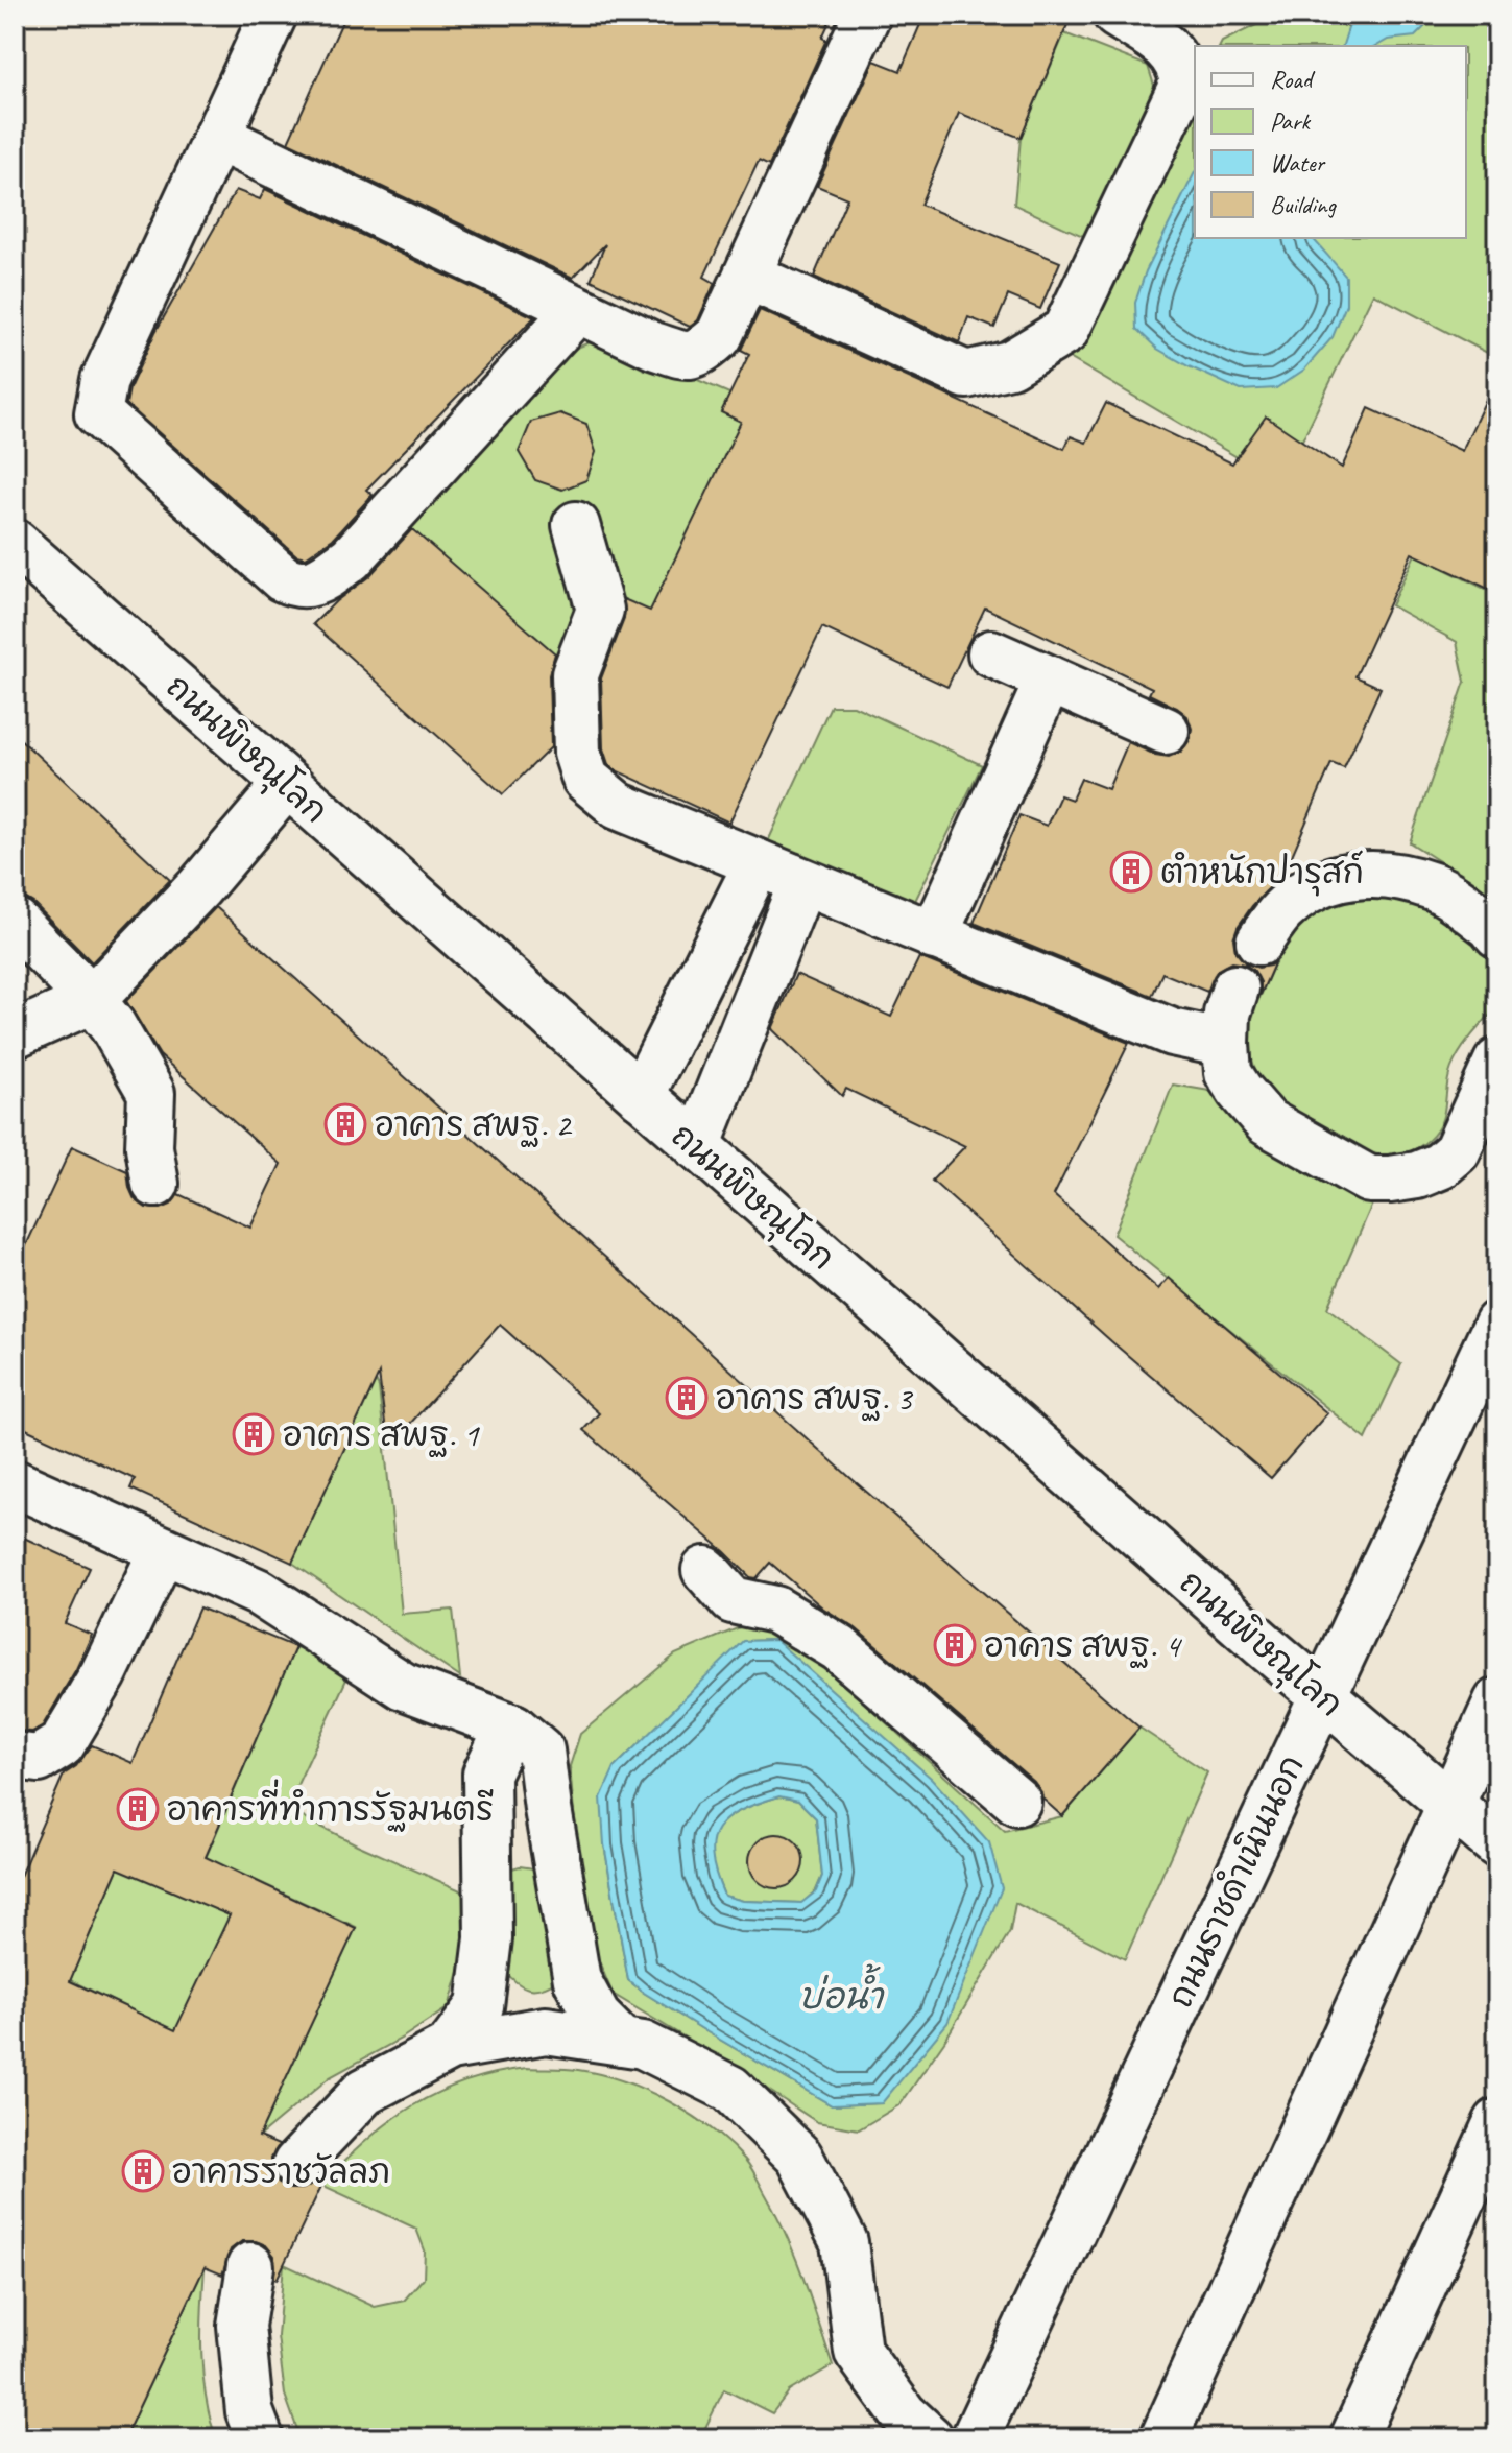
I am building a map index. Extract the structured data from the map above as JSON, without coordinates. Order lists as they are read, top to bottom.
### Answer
{
  "streets": {
    "main road": ["ถนนพิษณุโลก", "ถนนราชดำเนินนอก"]
  },
  "crossings": [
    ["ถนนพิษณุโลก", "ถนนราชดำเนินนอก"]
  ],
  "water": ["บ่อน้ำ"],
  "places": {
    "building": [
      "ตำหนักปารุสก์",
      "อาคาร สพฐ. 2",
      "อาคาร สพฐ. 3",
      "อาคาร สพฐ. 1",
      "อาคาร สพฐ. 4",
      "อาคารที่ทำการรัฐมนตรี",
      "อาคารราชวัลลภ"
    ]
  },
  "legend": [
    "Road",
    "Park",
    "Water",
    "Building"
  ]
}
